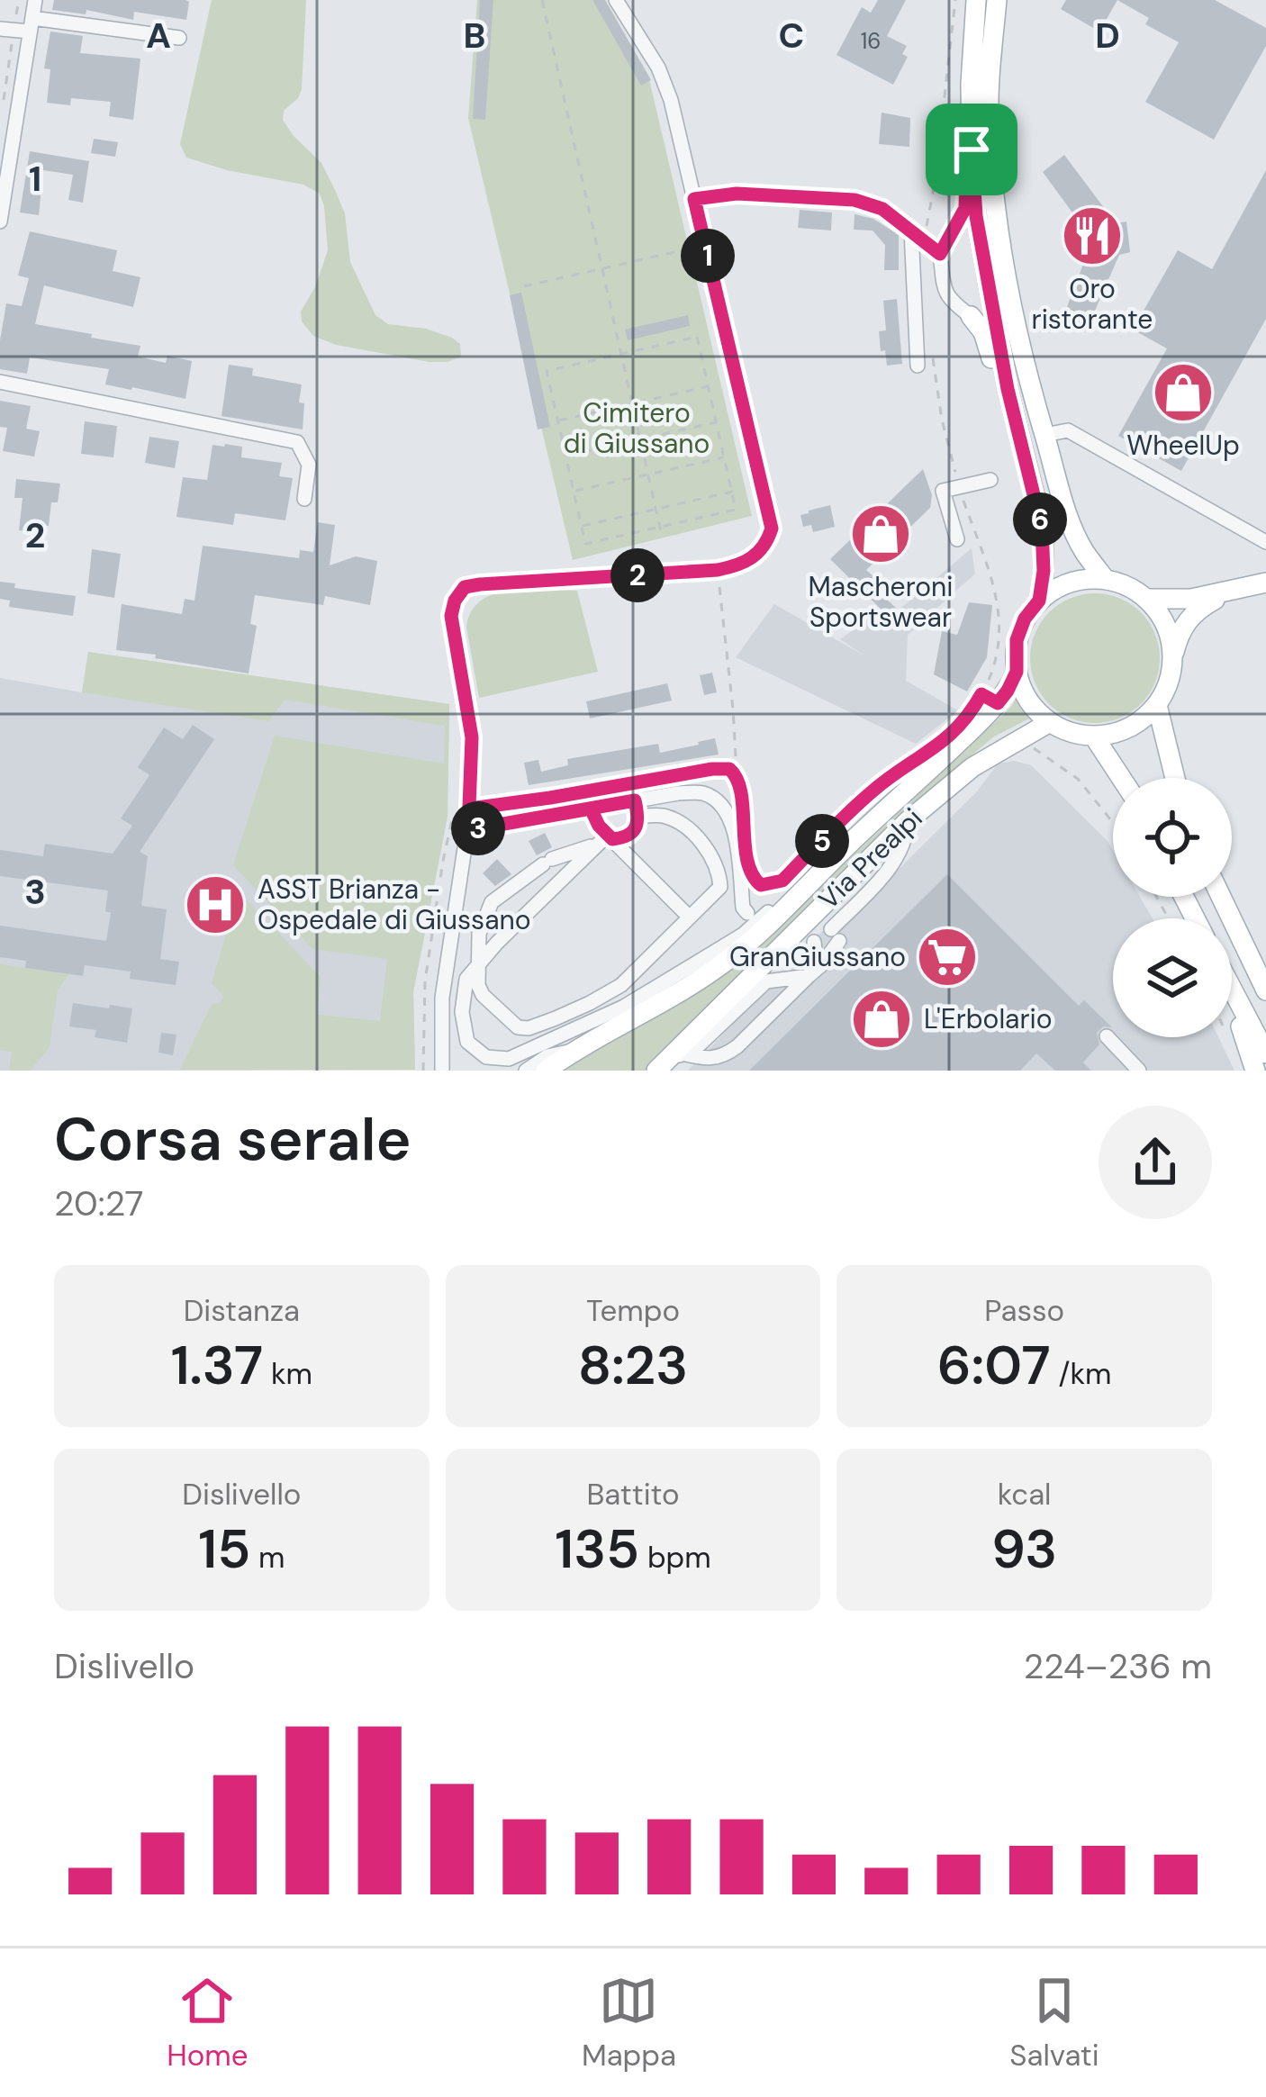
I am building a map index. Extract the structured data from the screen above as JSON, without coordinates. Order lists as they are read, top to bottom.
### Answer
{
  "streets": {
    "main road": ["Via Prealpi"]
  },
  "parks": ["Cimitero di Giussano"],
  "places": {
    "restaurant": ["Oro ristorante"],
    "shop": ["WheelUp", "Mascheroni Sportswear", "L'Erbolario"],
    "hospital": ["ASST Brianza - Ospedale di Giussano"],
    "supermarket": ["GranGiussano"]
  },
  "house_numbers": ["16"],
  "page": {
    "pins": [
      "1",
      "6",
      "2",
      "3",
      "5"
    ],
    "heading": ["Corsa serale", "20:27"],
    "stats": [
      ["Distanza", "1.37 km"],
      ["Tempo", "8:23"],
      ["Passo", "6:07 /km"],
      ["Dislivello", "15 m"],
      ["Battito", "135 bpm"],
      ["kcal", "93"]
    ],
    "chart": ["Dislivello", "224–236 m"],
    "tabs": ["Home", "Mappa", "Salvati"]
  },
  "grid": {
    "columns": [
      "A",
      "B",
      "C",
      "D"
    ],
    "rows": ["1", "2", "3"]
  }
}
